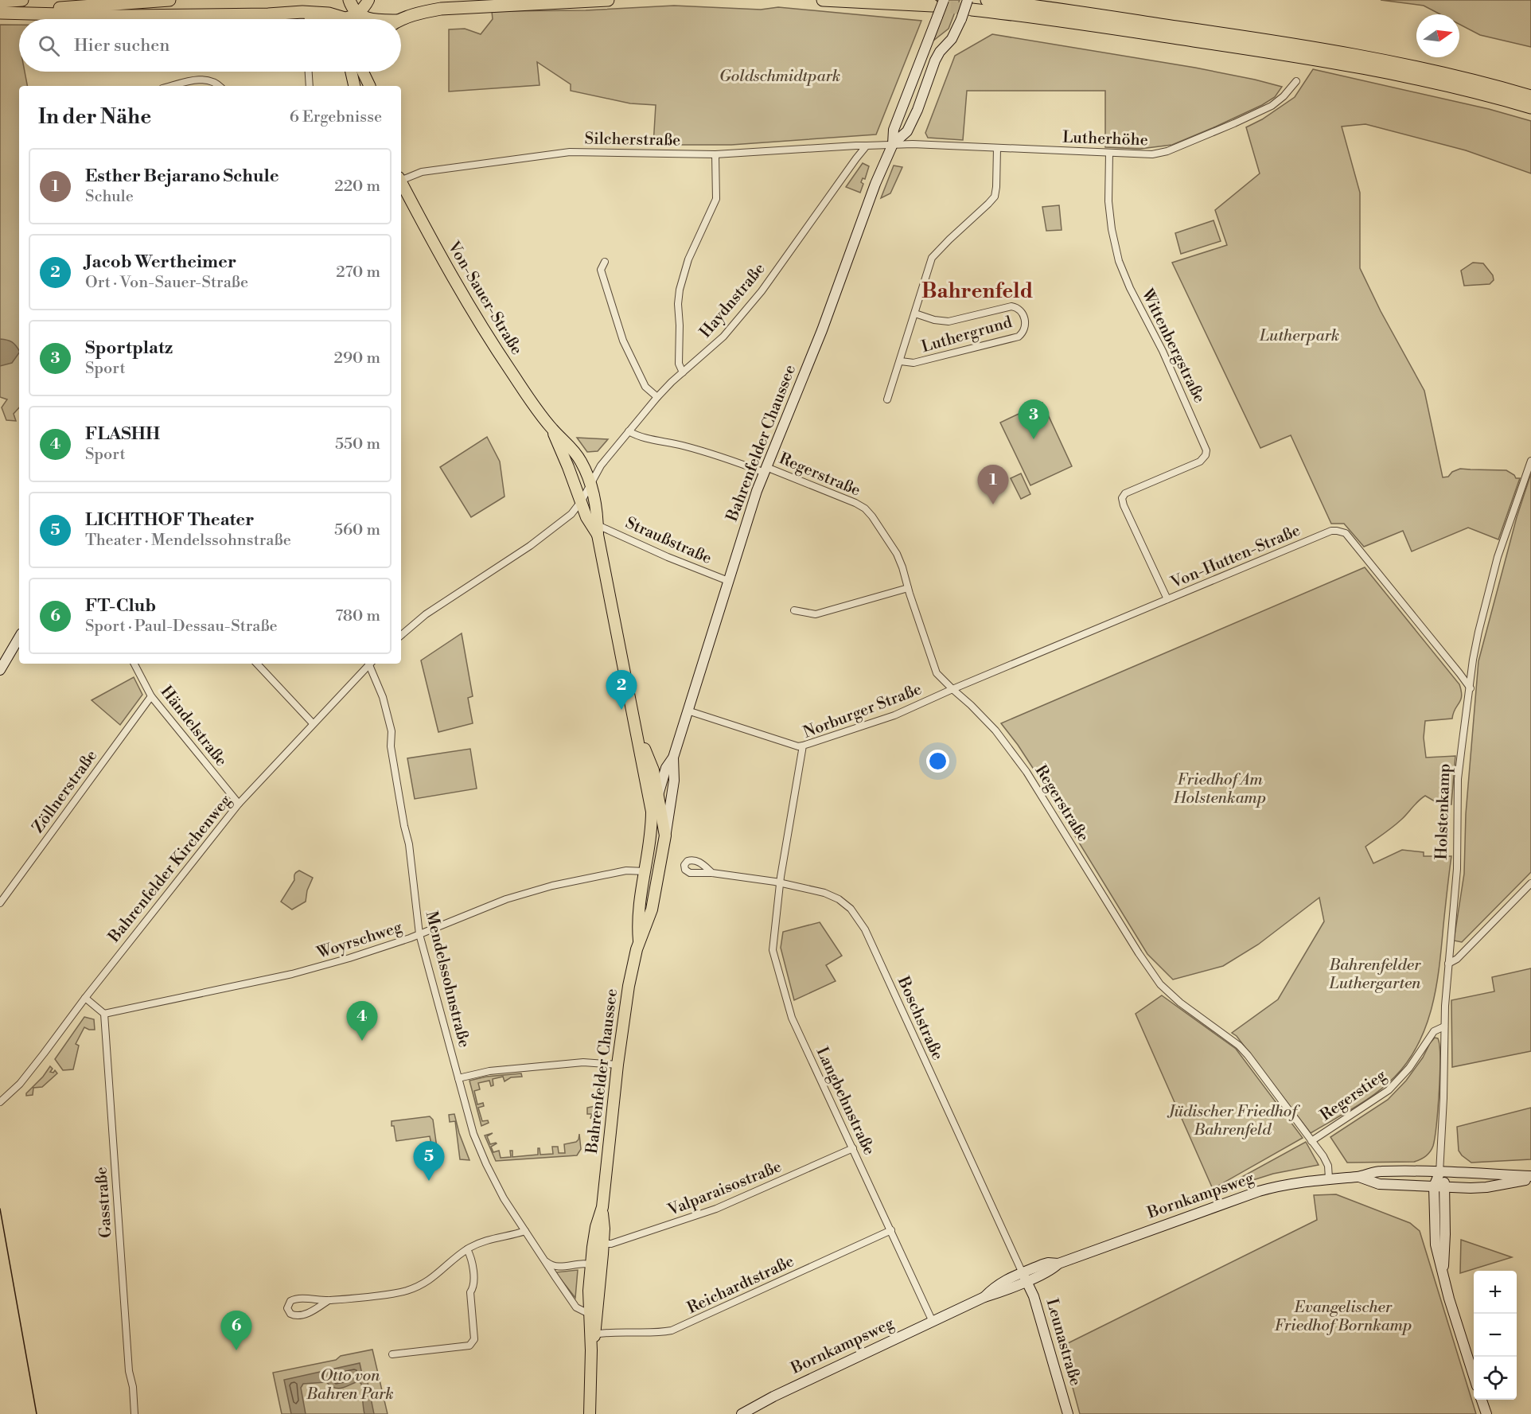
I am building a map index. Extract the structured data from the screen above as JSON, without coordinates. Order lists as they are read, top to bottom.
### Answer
{
  "streets": {
    "main road": [
      "Von-Sauer-Straße",
      "Bahrenfelder Chaussee",
      "Holstenkamp",
      "Bornkampsweg",
      "Leunastraße"
    ],
    "street": [
      "Lutherhöhe",
      "Silcherstraße",
      "Haydnstraße",
      "Luthergrund",
      "Wittenbergstraße",
      "Regerstraße",
      "Straußstraße",
      "Von-Hutten-Straße",
      "Norburger Straße",
      "Händelstraße",
      "Zöllnerstraße",
      "Bahrenfelder Kirchenweg",
      "Woyrschweg",
      "Mendelssohnstraße",
      "Boschstraße",
      "Regerstieg",
      "Langbehnstraße",
      "Valparaisostraße",
      "Gasstraße",
      "Reichardtstraße"
    ]
  },
  "crossings": [
    ["Lutherhöhe", "Wittenbergstraße"],
    ["Lutherhöhe", "Bahrenfelder Chaussee"],
    ["Silcherstraße", "Haydnstraße"],
    ["Von-Sauer-Straße", "Haydnstraße"],
    ["Von-Sauer-Straße", "Bahrenfelder Chaussee"],
    ["Von-Sauer-Straße", "Straußstraße"],
    ["Haydnstraße", "Regerstraße"],
    ["Wittenbergstraße", "Von-Hutten-Straße"],
    ["Bahrenfelder Chaussee", "Regerstraße"],
    ["Bahrenfelder Chaussee", "Straußstraße"],
    ["Bahrenfelder Chaussee", "Woyrschweg"],
    ["Bahrenfelder Chaussee", "Mendelssohnstraße"],
    ["Bahrenfelder Chaussee", "Valparaisostraße"],
    ["Bahrenfelder Chaussee", "Reichardtstraße"],
    ["Regerstraße", "Von-Hutten-Straße"],
    ["Regerstraße", "Norburger Straße"],
    ["Regerstraße", "Regerstieg"],
    ["Regerstraße", "Bornkampsweg"],
    ["Von-Hutten-Straße", "Norburger Straße"],
    ["Von-Hutten-Straße", "Holstenkamp"],
    ["Norburger Straße", "Boschstraße"],
    ["Norburger Straße", "Langbehnstraße"],
    ["Händelstraße", "Zöllnerstraße"],
    ["Händelstraße", "Bahrenfelder Kirchenweg"],
    ["Holstenkamp", "Regerstieg"],
    ["Holstenkamp", "Bornkampsweg"],
    ["Woyrschweg", "Mendelssohnstraße"],
    ["Woyrschweg", "Gasstraße"],
    ["Boschstraße", "Langbehnstraße"],
    ["Boschstraße", "Bornkampsweg"],
    ["Boschstraße", "Leunastraße"],
    ["Langbehnstraße", "Valparaisostraße"],
    ["Langbehnstraße", "Bornkampsweg"],
    ["Langbehnstraße", "Reichardtstraße"],
    ["Bornkampsweg", "Leunastraße"]
  ],
  "districts": ["Bahrenfeld"],
  "parks": [
    "Goldschmidtpark",
    "Lutherpark",
    "Friedhof Am Holstenkamp",
    "Bahrenfelder Luthergarten",
    "Jüdischer Friedhof Bahrenfeld",
    "Evangelischer Friedhof Bornkamp",
    "Otto von Bahren Park"
  ],
  "north": "right",
  "page": {
    "search": "Hier suchen",
    "heading": ["In der Nähe", "6 Ergebnisse"],
    "list": [
      {
        "mark": "1",
        "name": "Esther Bejarano Schule",
        "note": "Schule",
        "value": "220 m"
      },
      {
        "mark": "2",
        "name": "Jacob Wertheimer",
        "note": "Ort · Von-Sauer-Straße",
        "value": "270 m"
      },
      {
        "mark": "3",
        "name": "Sportplatz",
        "note": "Sport",
        "value": "290 m"
      },
      {
        "mark": "4",
        "name": "FLASHH",
        "note": "Sport",
        "value": "550 m"
      },
      {
        "mark": "5",
        "name": "LICHTHOF Theater",
        "note": "Theater · Mendelssohnstraße",
        "value": "560 m"
      },
      {
        "mark": "6",
        "name": "FT-Club",
        "note": "Sport · Paul-Dessau-Straße",
        "value": "780 m"
      }
    ],
    "pins": [
      "3",
      "1",
      "2",
      "4",
      "5",
      "6"
    ],
    "map_buttons": ["+", "−"]
  }
}
